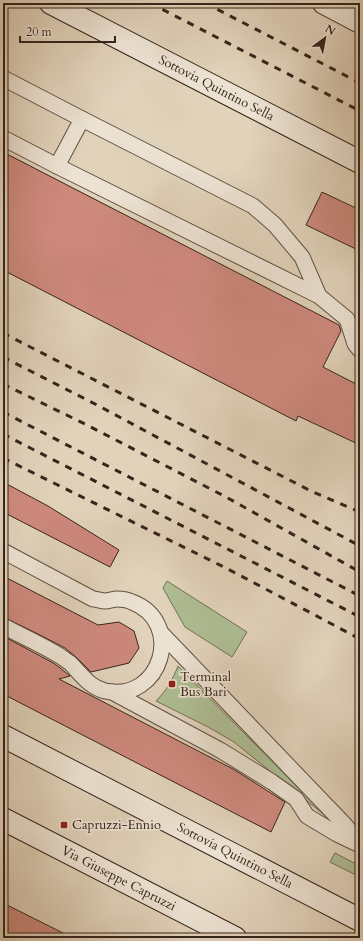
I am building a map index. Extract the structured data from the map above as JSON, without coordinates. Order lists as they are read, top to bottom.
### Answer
{
  "streets": {
    "street": ["Sottovia Quintino Sella", "Via Giuseppe Capruzzi"]
  },
  "places": {
    "transit": ["Terminal Bus Bari", "Capruzzi-Ennio"]
  },
  "scale_bar": "20 m",
  "north": "top right"
}
